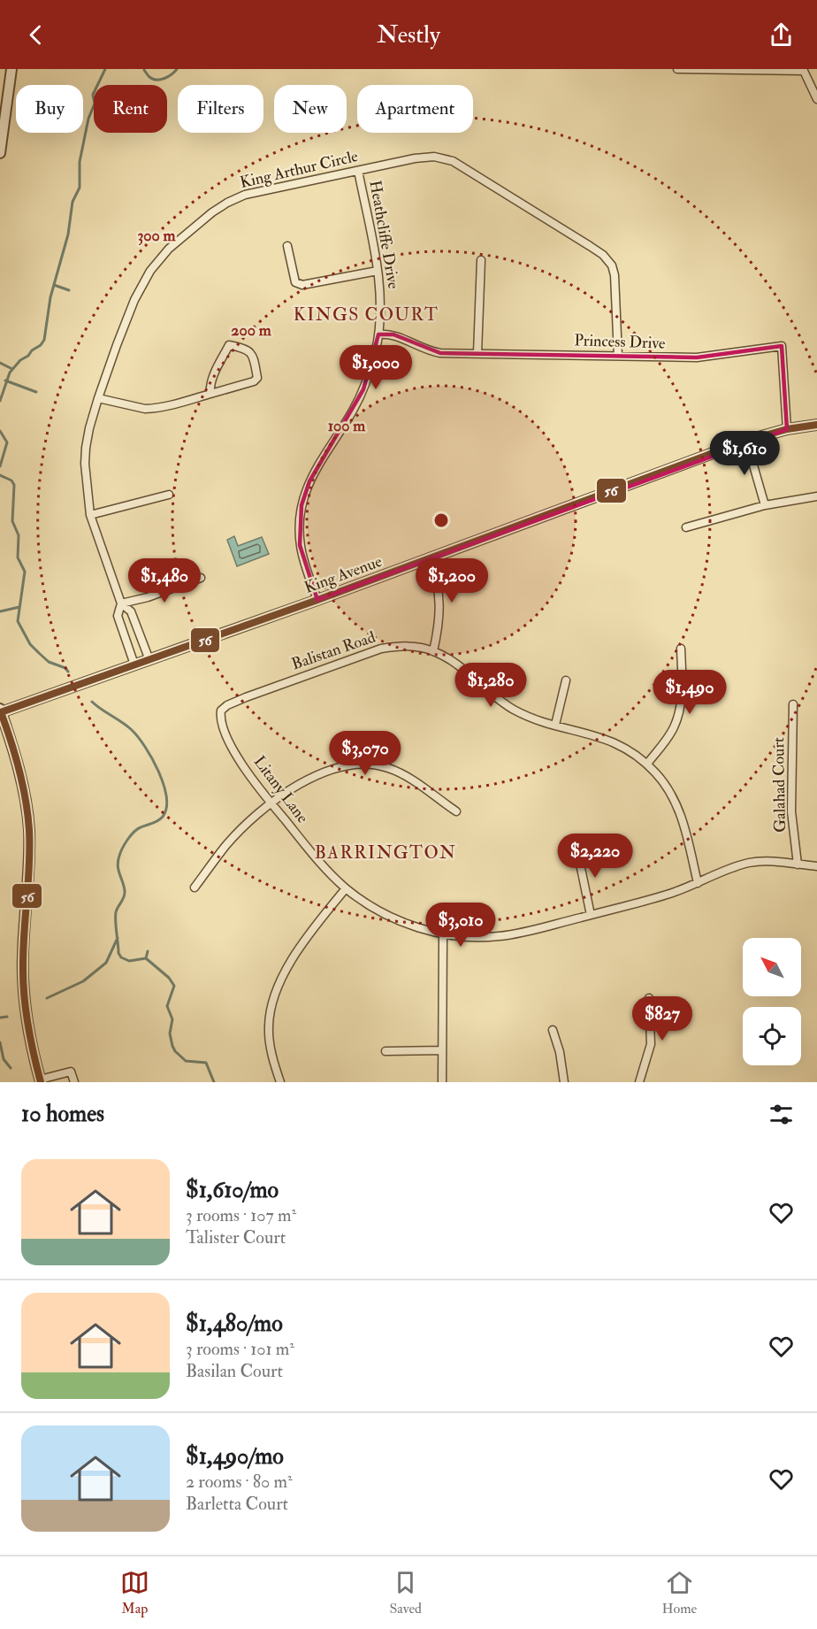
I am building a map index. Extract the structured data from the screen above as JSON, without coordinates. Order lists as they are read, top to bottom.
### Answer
{
  "streets": {
    "street": [
      "King Arthur Circle",
      "Heathcliffe Drive",
      "Princess Drive",
      "King Avenue",
      "Balistan Road",
      "Galahad Court",
      "Litany Lane"
    ]
  },
  "crossings": [
    ["King Arthur Circle", "Heathcliffe Drive"],
    ["King Arthur Circle", "Princess Drive"],
    ["King Arthur Circle", "King Avenue"],
    ["Heathcliffe Drive", "Princess Drive"],
    ["Heathcliffe Drive", "King Avenue"],
    ["Princess Drive", "King Avenue"],
    ["Balistan Road", "Litany Lane"],
    ["Galahad Court", "Litany Lane"]
  ],
  "districts": ["KINGS COURT", "BARRINGTON"],
  "lines": ["transit line 56"],
  "north": "top left",
  "page": {
    "header": "Nestly",
    "chip": [
      "Buy",
      "Rent",
      "Filters",
      "New",
      "Apartment"
    ],
    "price": [
      "$1,000",
      "$1,610",
      "$1,480",
      "$1,200",
      "$1,280",
      "$1,490",
      "$3,070",
      "$2,220",
      "$3,010",
      "$827"
    ],
    "heading": "10 homes",
    "list": [
      {
        "name": "$1,610/mo",
        "note": "3 rooms · 107 m² · Talister Court"
      },
      {
        "name": "$1,480/mo",
        "note": "3 rooms · 101 m² · Basilan Court"
      },
      {
        "name": "$1,490/mo",
        "note": "2 rooms · 80 m² · Barletta Court"
      }
    ],
    "tabs": ["Map", "Saved", "Home"]
  },
  "rings": ["300 m", "200 m", "100 m"]
}
